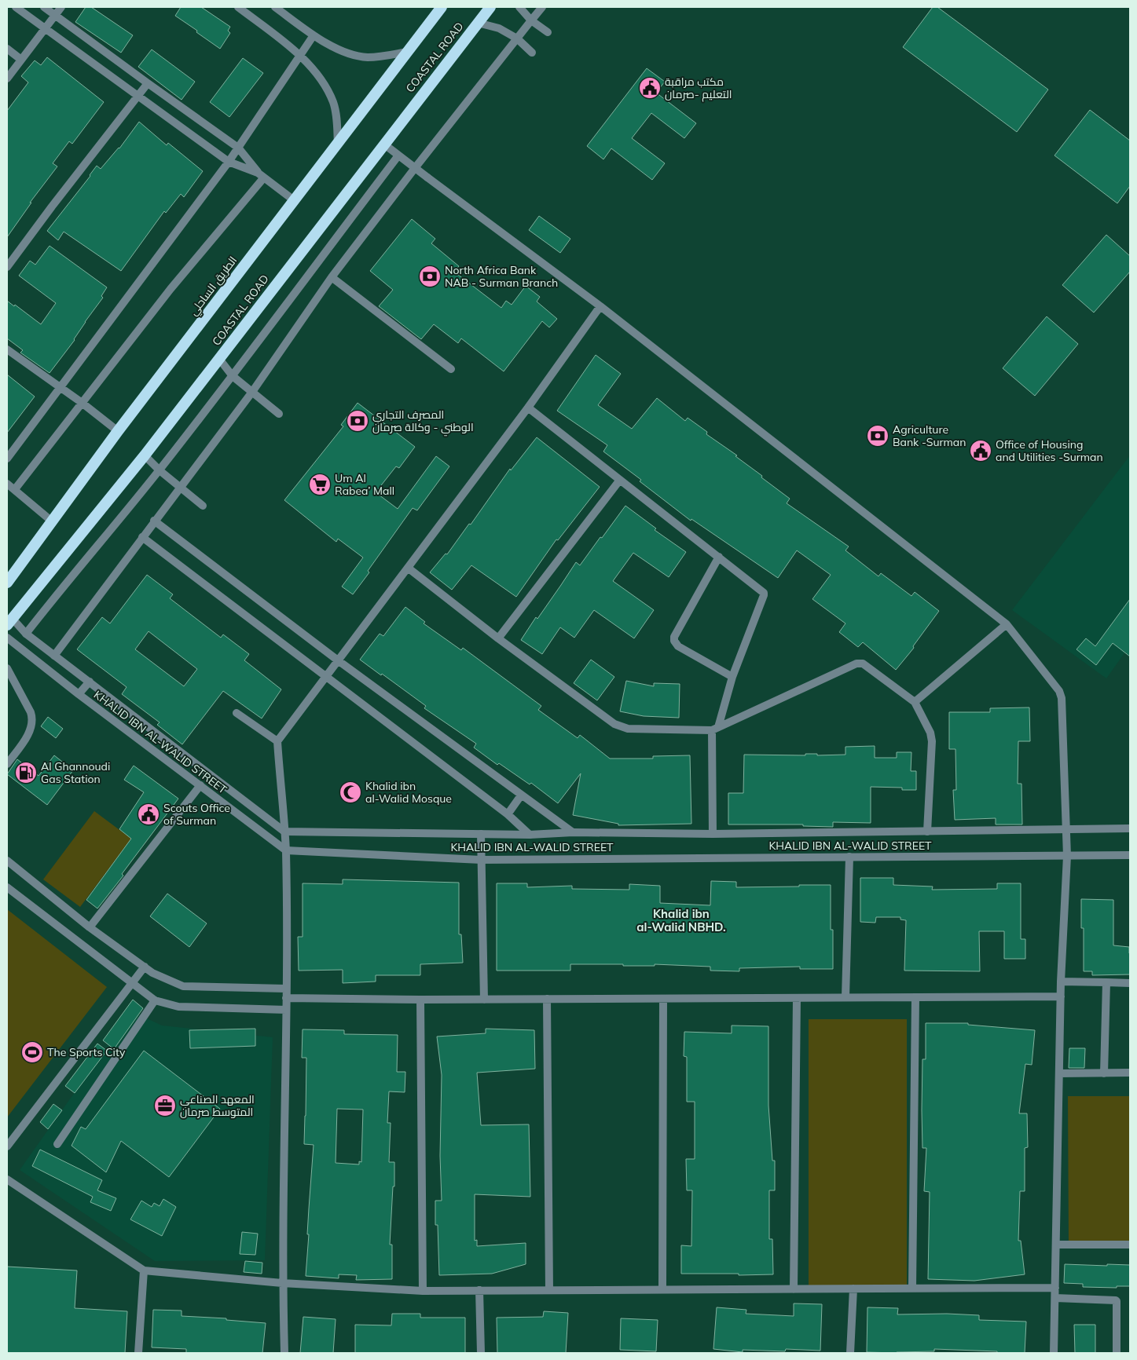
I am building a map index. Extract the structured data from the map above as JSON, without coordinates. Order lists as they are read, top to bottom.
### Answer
{
  "streets": {
    "highway": ["COASTAL ROAD", "الطريق الساحلي"],
    "street": ["KHALID IBN AL-WALID STREET"]
  },
  "crossings": [
    ["COASTAL ROAD", "KHALID IBN AL-WALID STREET"]
  ],
  "districts": ["Khalid ibn al-Walid NBHD."],
  "places": {
    "public building": ["مكتب مراقبة التعليم -صرمان", "Office of Housing and Utilities -Surman", "Scouts Office of Surman"],
    "bank": ["North Africa Bank NAB - Surman Branch", "المصرف التجاري الوطني - وكالة صرمان", "Agriculture Bank -Surman"],
    "supermarket": ["Um Al Rabea’ Mall"],
    "fuel station": ["Al Ghannoudi Gas Station"],
    "mosque": ["Khalid ibn al-Walid Mosque"],
    "sports": ["The Sports City"],
    "office": ["المعهد الصناعي المتوسط صرمان"]
  }
}
